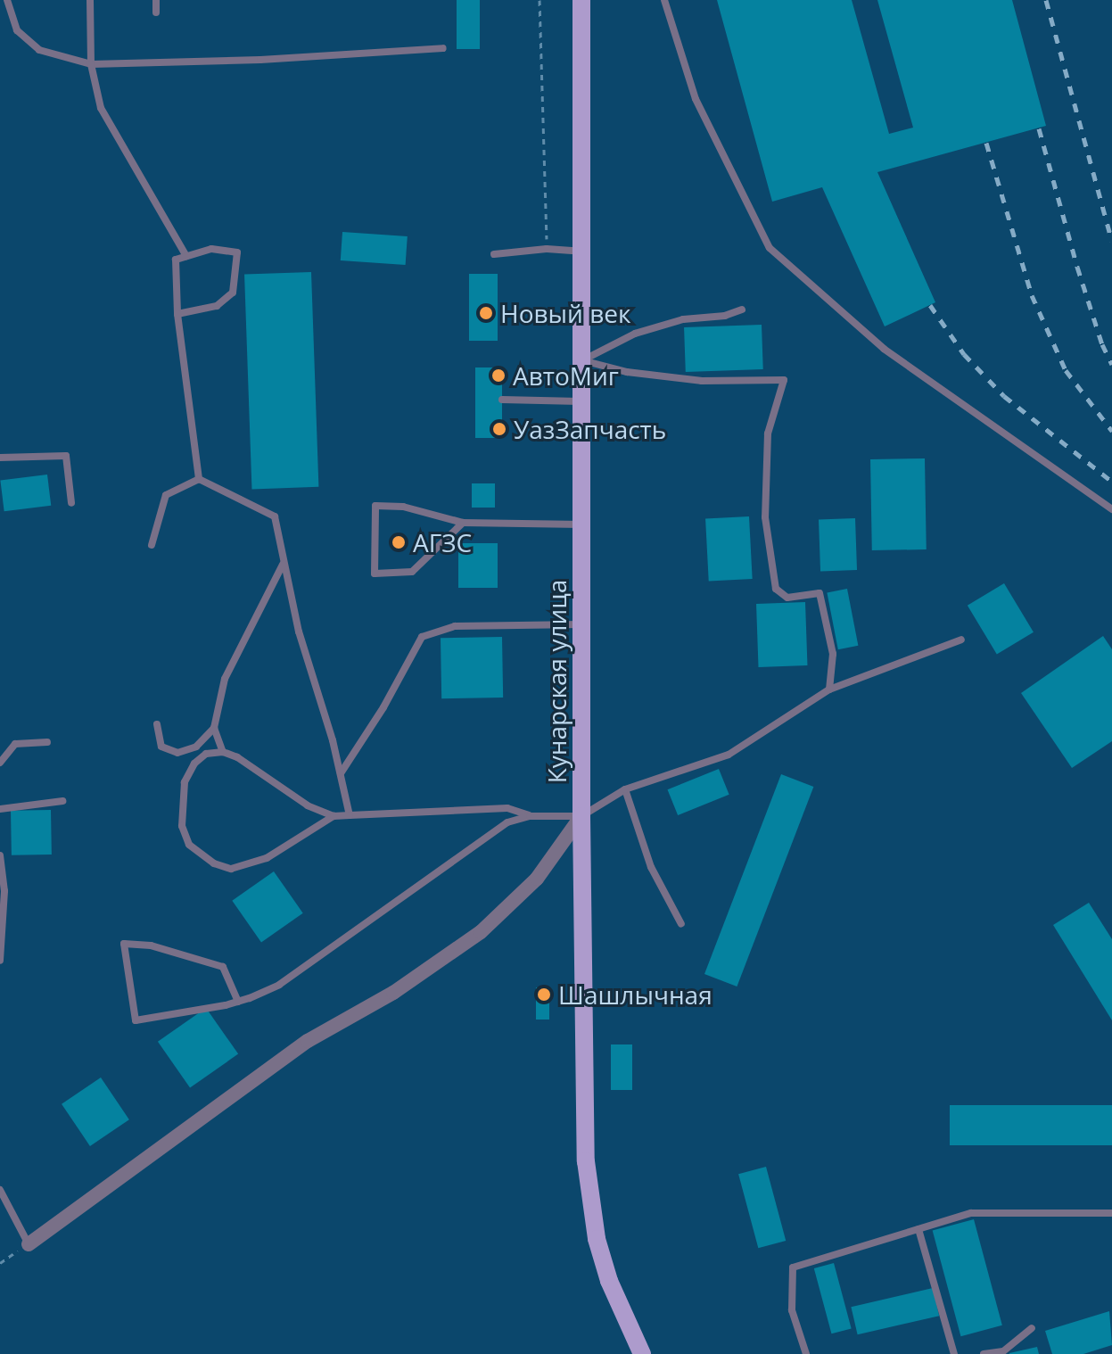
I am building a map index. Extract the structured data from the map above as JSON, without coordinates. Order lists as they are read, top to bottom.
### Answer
{
  "streets": {
    "main road": ["Кунарская улица"]
  },
  "places": [
    "Новый век",
    "АвтоМиг",
    "УазЗапчасть",
    "АГЗС",
    "Шашлычная"
  ]
}
